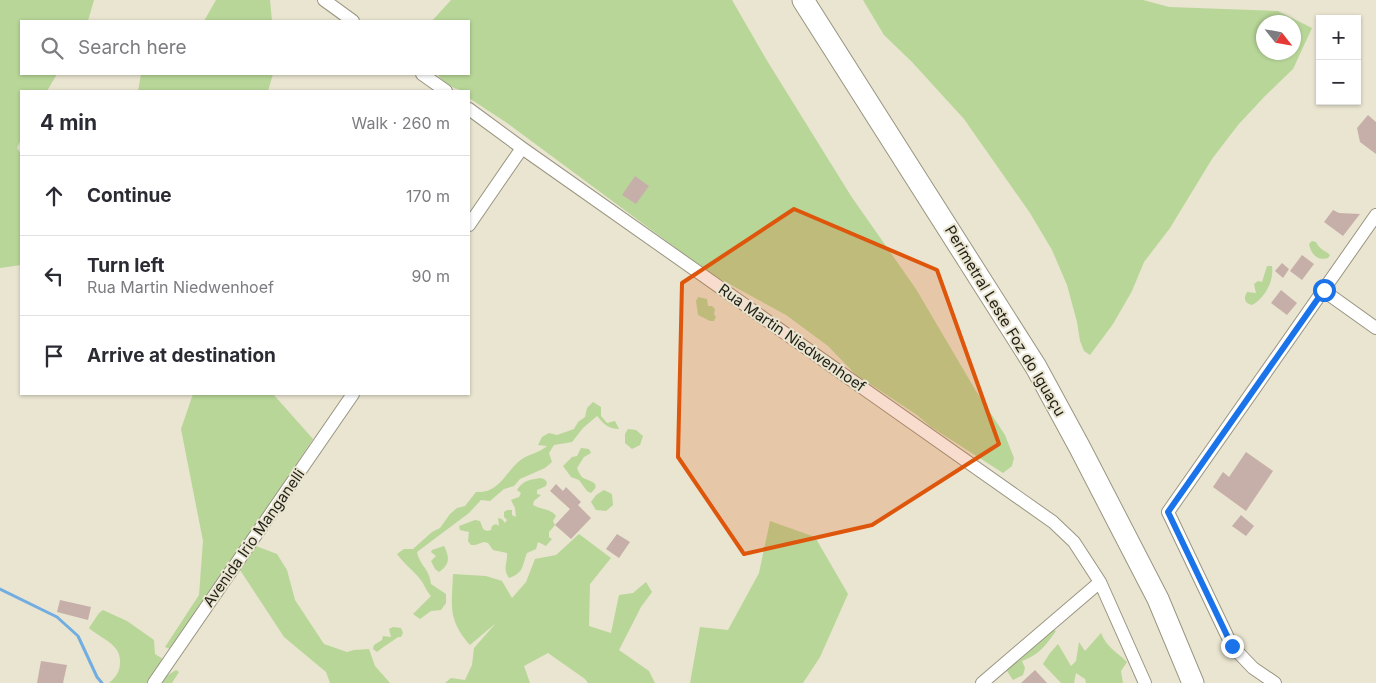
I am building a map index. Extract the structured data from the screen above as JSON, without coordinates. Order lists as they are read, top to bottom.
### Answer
{
  "streets": {
    "highway": ["Perimetral Leste Foz do Iguaçu"],
    "street": ["Rua Martin Niedwenhoef", "Avenida Irio Manganelli"]
  },
  "north": "bottom right",
  "page": {
    "map_buttons": ["+", "−"],
    "search": "Search here",
    "heading": ["4 min", "Walk · 260 m"],
    "list": [
      ["Continue", "170 m"],
      ["Turn left", "Rua Martin Niedwenhoef", "90 m"],
      "Arrive at destination"
    ]
  }
}
